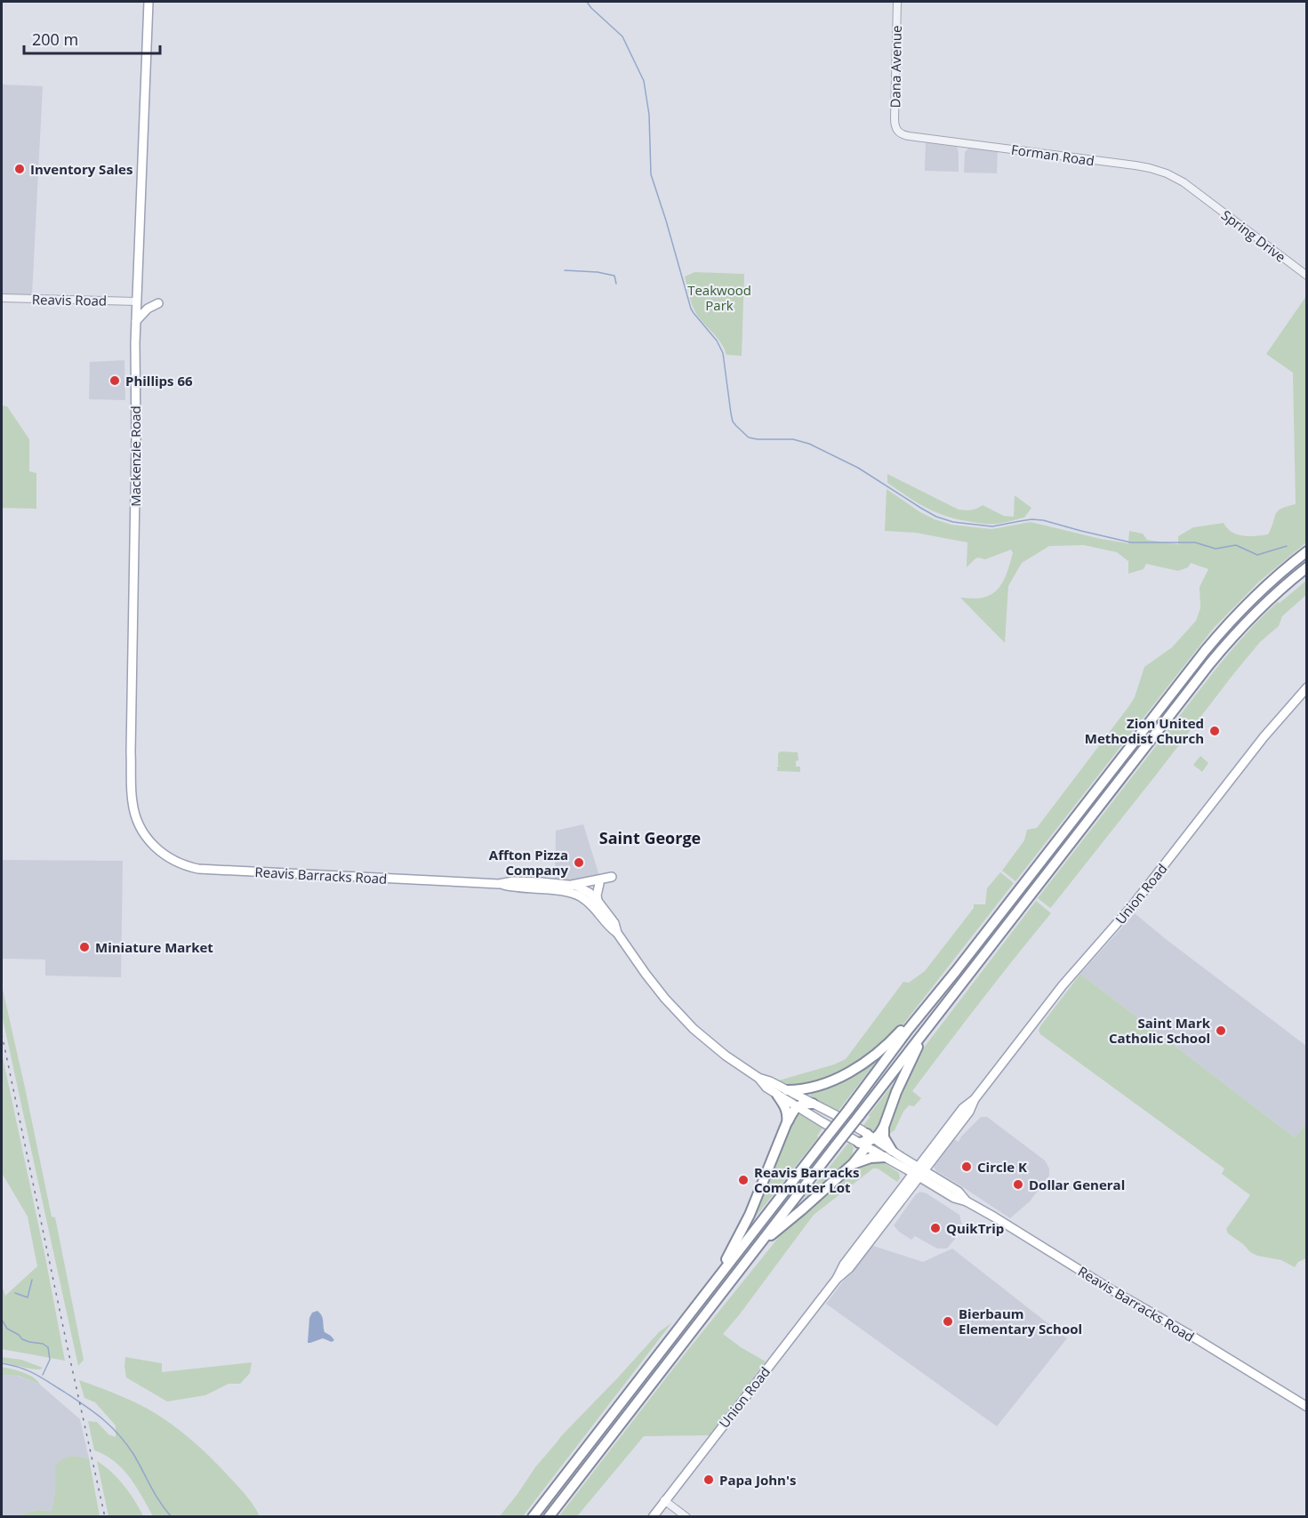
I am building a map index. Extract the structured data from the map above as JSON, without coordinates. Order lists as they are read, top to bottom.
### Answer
{
  "streets": {
    "main road": ["Mackenzie Road", "Reavis Barracks Road", "Union Road"],
    "street": [
      "Dana Avenue",
      "Forman Road",
      "Spring Drive",
      "Reavis Road"
    ]
  },
  "crossings": [
    ["Dana Avenue", "Forman Road"],
    ["Forman Road", "Spring Drive"],
    ["Reavis Road", "Mackenzie Road"],
    ["Mackenzie Road", "Reavis Barracks Road"],
    ["Reavis Barracks Road", "Union Road"]
  ],
  "districts": ["Saint George"],
  "parks": ["Teakwood Park"],
  "places": [
    "Inventory Sales",
    "Phillips 66",
    "Zion United Methodist Church",
    "Affton Pizza Company",
    "Miniature Market",
    "Saint Mark Catholic School",
    "Circle K",
    "Reavis Barracks Commuter Lot",
    "Dollar General",
    "QuikTrip",
    "Bierbaum Elementary School",
    "Papa John's"
  ],
  "scale_bar": "200 m"
}
